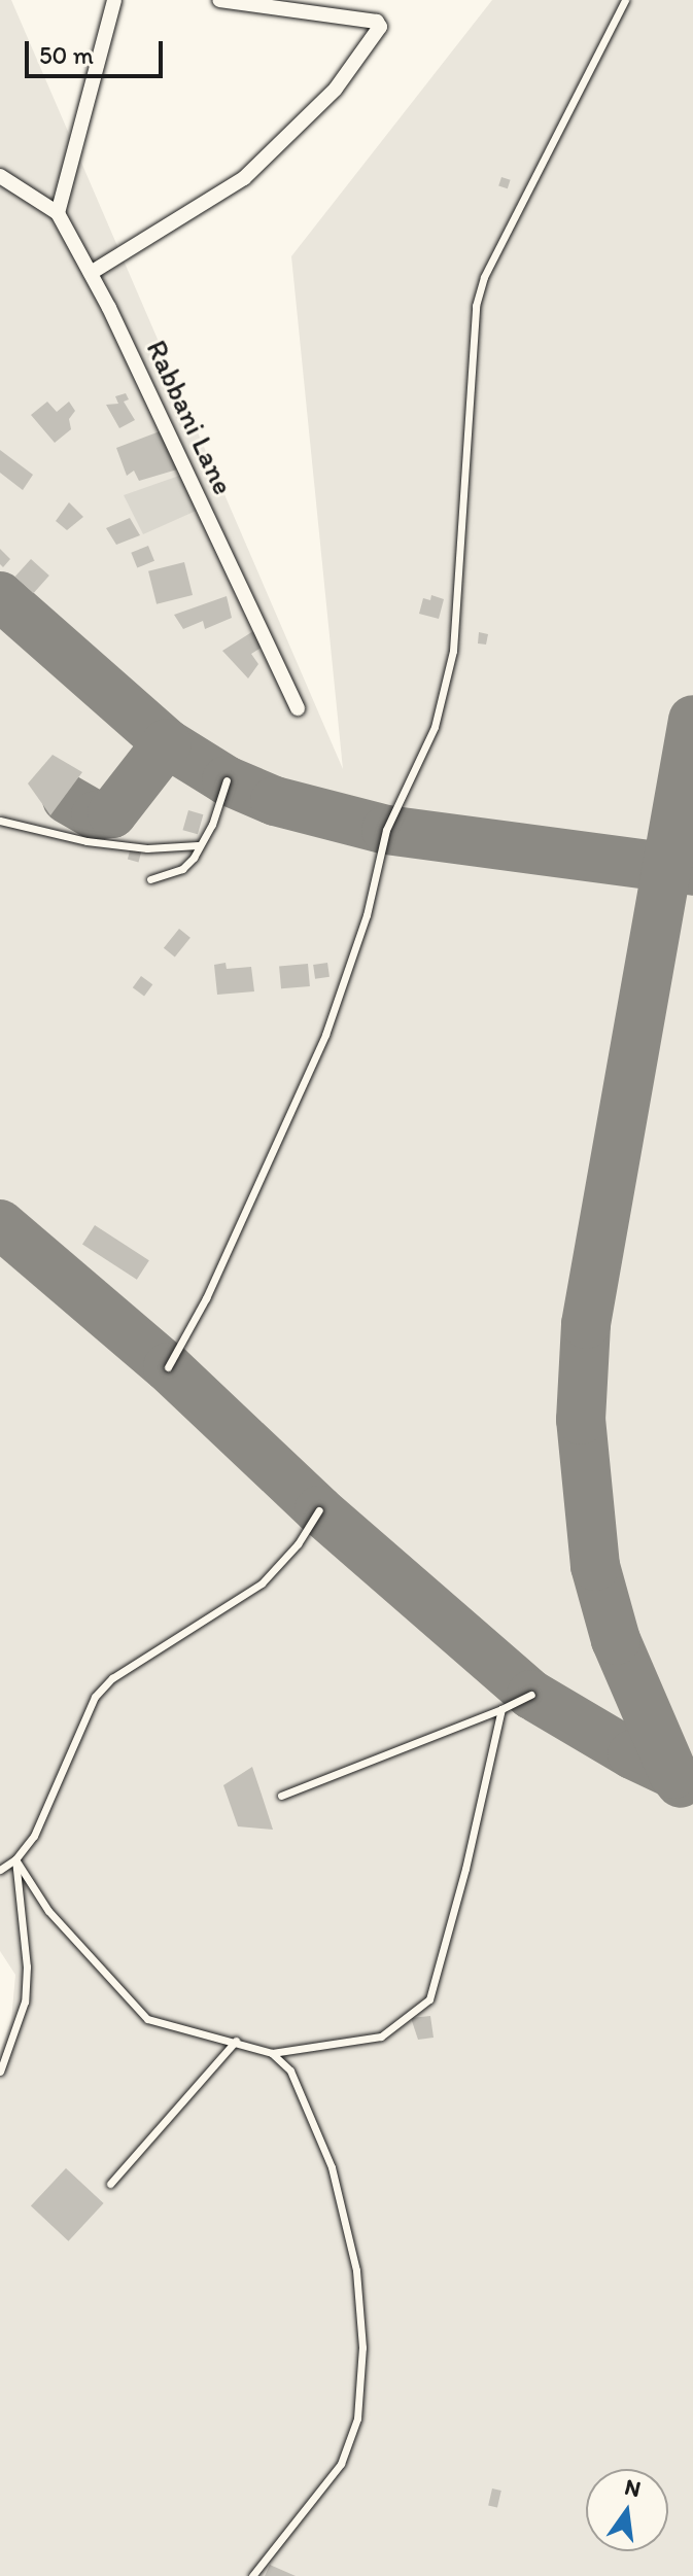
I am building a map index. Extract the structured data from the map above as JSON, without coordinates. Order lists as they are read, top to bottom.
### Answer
{
  "streets": {
    "street": ["Rabbani Lane"]
  },
  "scale_bar": "50 m",
  "north": "top"
}
